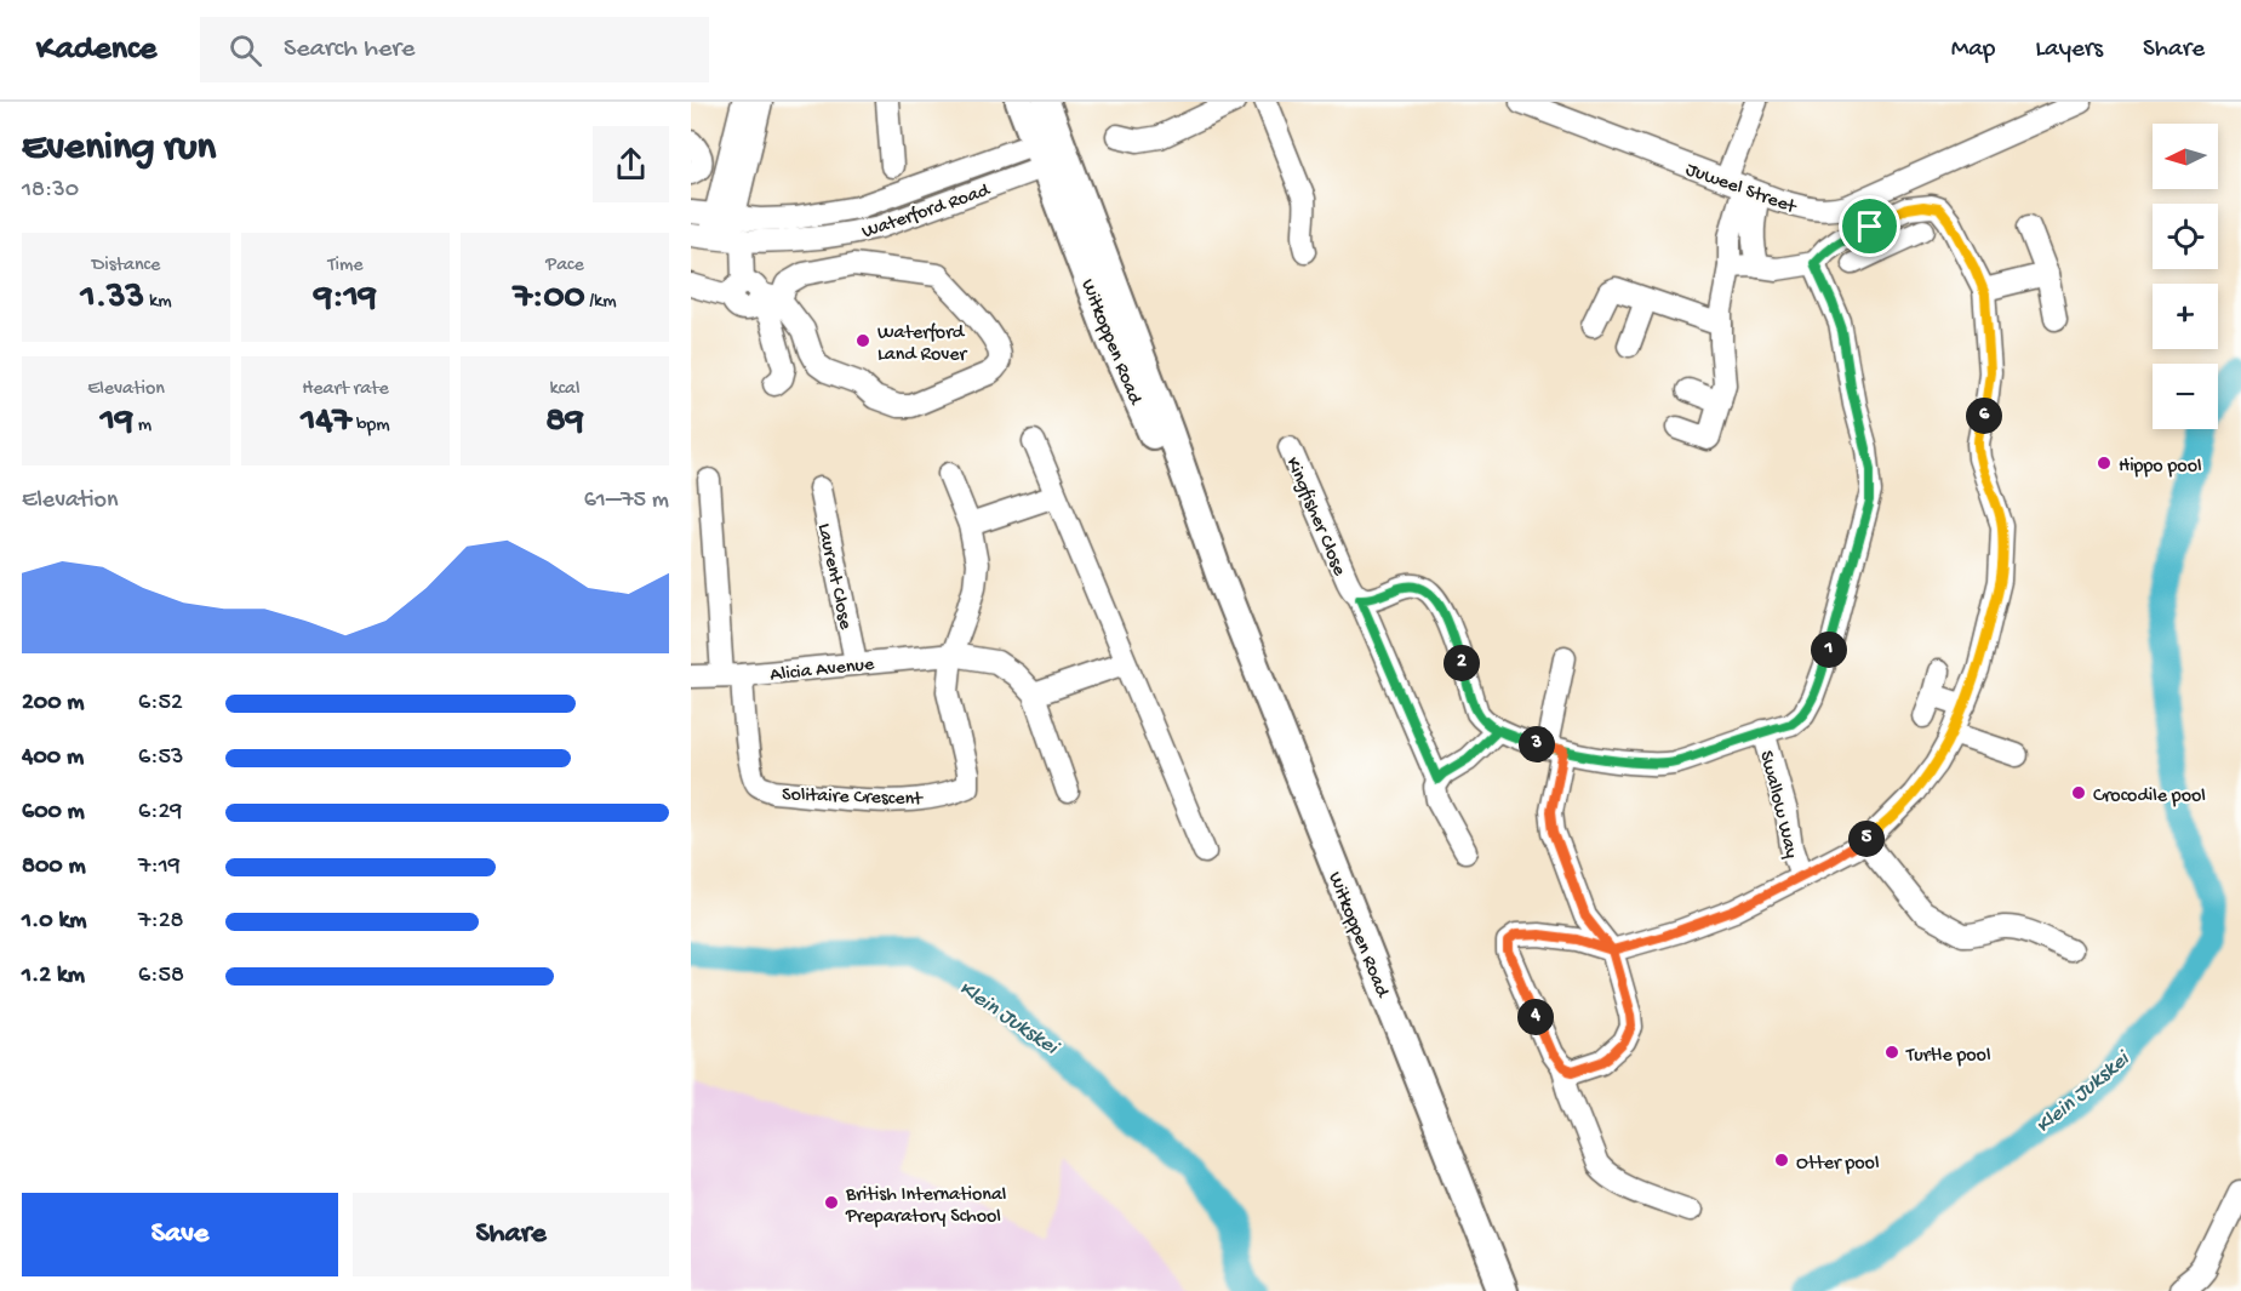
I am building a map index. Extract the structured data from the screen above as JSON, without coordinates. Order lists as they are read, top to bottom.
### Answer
{
  "streets": {
    "main road": ["Witkoppen Road"],
    "street": [
      "Juweel Street",
      "Waterford Road",
      "Kingfisher Close",
      "Laurent Close",
      "Alicia Avenue",
      "Solitaire Crescent",
      "Swallow Way"
    ]
  },
  "crossings": [
    ["Waterford Road", "Witkoppen Road"],
    ["Laurent Close", "Alicia Avenue"],
    ["Alicia Avenue", "Solitaire Crescent"]
  ],
  "water": ["Klein Jukskei"],
  "places": [
    "Waterford Land Rover",
    "Hippo pool",
    "Crocodile pool",
    "Turtle pool",
    "Otter pool",
    "British International Preparatory School"
  ],
  "north": "left",
  "page": {
    "header": "Kadence",
    "search": "Search here",
    "nav": ["Map", "Layers", "Share"],
    "heading": ["Evening run", "18:30"],
    "map_buttons": ["+", "−"],
    "stats": [
      ["Distance", "1.33 km"],
      ["Time", "9:19"],
      ["Pace", "7:00 /km"],
      ["Elevation", "19 m"],
      ["Heart rate", "147 bpm"],
      ["kcal", "89"]
    ],
    "pins": [
      "6",
      "1",
      "2",
      "3",
      "5",
      "4"
    ],
    "chart": ["Elevation", "61–75 m"],
    "list": [
      {
        "name": "200 m",
        "note": "6:52"
      },
      {
        "name": "400 m",
        "note": "6:53"
      },
      {
        "name": "600 m",
        "note": "6:29"
      },
      {
        "name": "800 m",
        "note": "7:19"
      },
      {
        "name": "1.0 km",
        "note": "7:28"
      },
      {
        "name": "1.2 km",
        "note": "6:58"
      }
    ],
    "buttons": ["Save", "Share"]
  }
}
